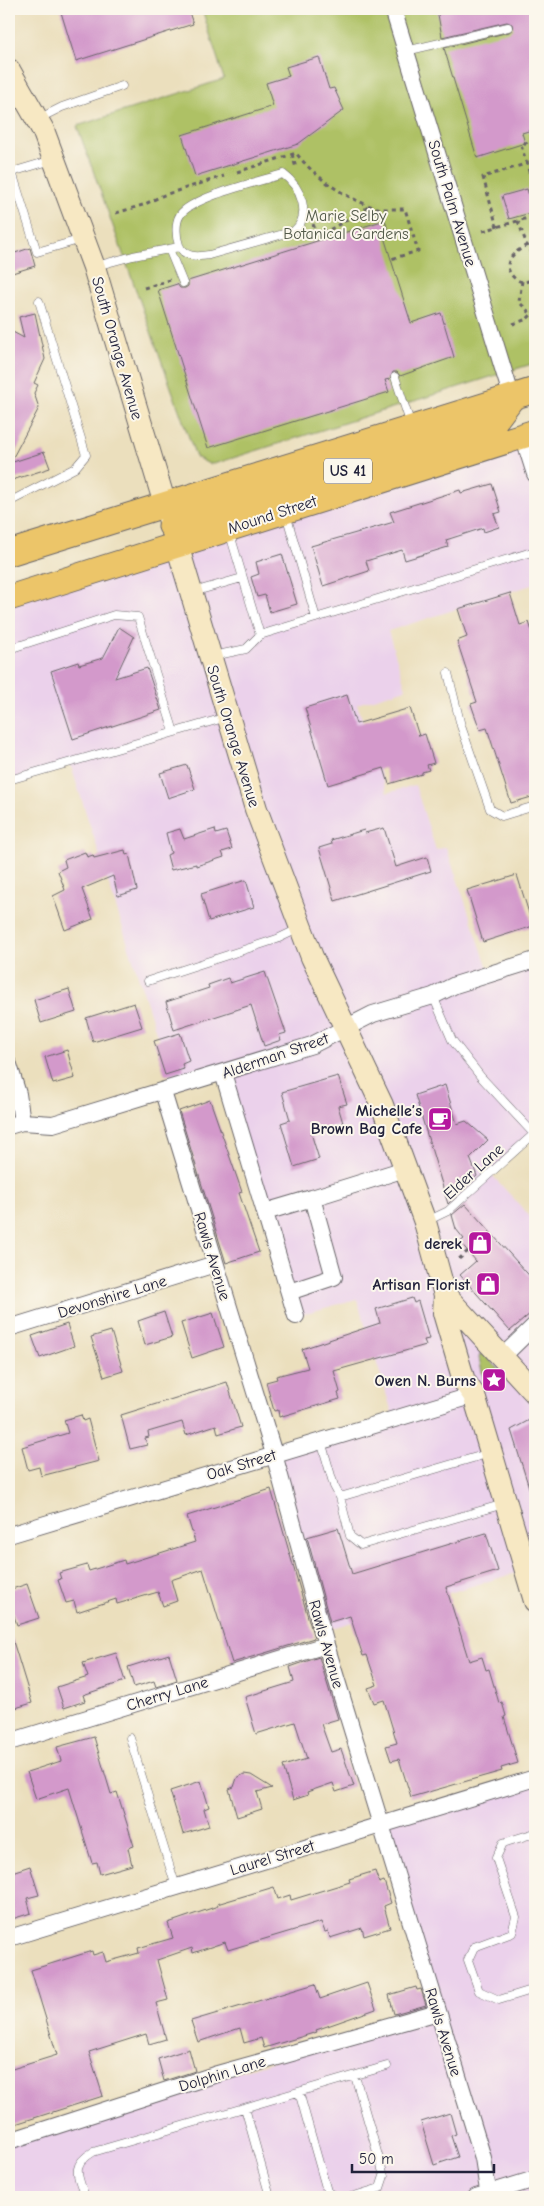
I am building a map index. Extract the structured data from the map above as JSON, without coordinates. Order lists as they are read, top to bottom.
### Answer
{
  "streets": {
    "main road": ["US 41", "Mound Street"],
    "street": [
      "South Palm Avenue",
      "South Orange Avenue",
      "Alderman Street",
      "Rawls Avenue",
      "Devonshire Lane",
      "Oak Street",
      "Cherry Lane",
      "Laurel Street",
      "Dolphin Lane"
    ],
    "lane": ["Elder Lane"]
  },
  "crossings": [
    ["South Palm Avenue", "US 41"],
    ["South Palm Avenue", "Mound Street"],
    ["South Orange Avenue", "US 41"],
    ["South Orange Avenue", "Mound Street"],
    ["South Orange Avenue", "Alderman Street"],
    ["South Orange Avenue", "Elder Lane"],
    ["South Orange Avenue", "Oak Street"],
    ["US 41", "Mound Street"],
    ["Alderman Street", "Rawls Avenue"],
    ["Rawls Avenue", "Devonshire Lane"],
    ["Rawls Avenue", "Oak Street"],
    ["Rawls Avenue", "Cherry Lane"],
    ["Rawls Avenue", "Laurel Street"],
    ["Rawls Avenue", "Dolphin Lane"]
  ],
  "parks": ["Marie Selby Botanical Gardens"],
  "places": {
    "cafe": ["Michelle’s Brown Bag Cafe"],
    "shop": ["derek", "Artisan Florist"],
    "place": ["Owen N. Burns"]
  },
  "scale_bar": "50 m"
}
